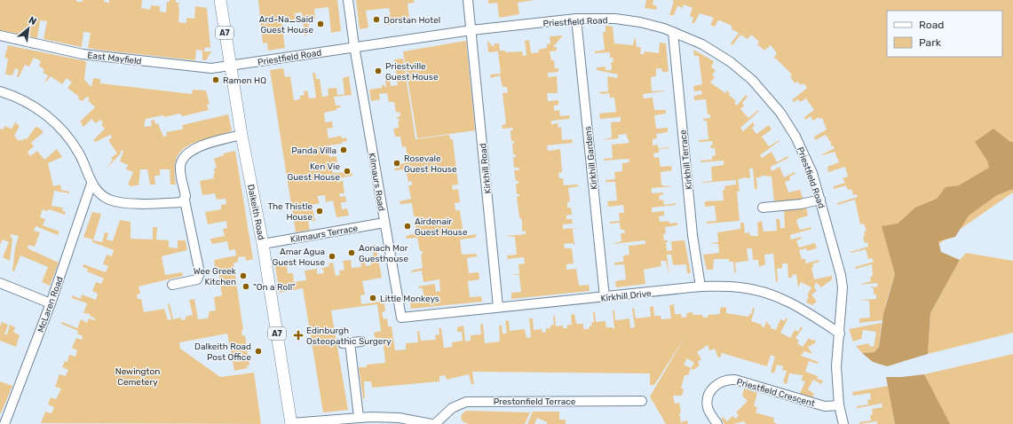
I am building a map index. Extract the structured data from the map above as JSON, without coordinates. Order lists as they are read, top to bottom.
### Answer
{
  "streets": {
    "main road": ["A7", "Dalkeith Road"],
    "street": [
      "Priestfield Road",
      "East Mayfield",
      "Kirkhill Gardens",
      "Kirkhill Terrace",
      "Kirkhill Road",
      "Kilmaurs Road",
      "Kilmaurs Terrace",
      "Kirkhill Drive",
      "McLaren Road",
      "Priestfield Crescent",
      "Prestonfield Terrace"
    ]
  },
  "crossings": [
    ["Priestfield Road", "East Mayfield"],
    ["Priestfield Road", "Kirkhill Gardens"],
    ["Priestfield Road", "Kirkhill Terrace"],
    ["Priestfield Road", "Kirkhill Road"],
    ["Priestfield Road", "Kilmaurs Road"],
    ["Priestfield Road", "Dalkeith Road"],
    ["Priestfield Road", "Kirkhill Drive"],
    ["Priestfield Road", "Priestfield Crescent"],
    ["East Mayfield", "Dalkeith Road"],
    ["Kirkhill Gardens", "Kirkhill Drive"],
    ["Kirkhill Terrace", "Kirkhill Drive"],
    ["Kirkhill Road", "Kirkhill Drive"],
    ["Kilmaurs Road", "Kilmaurs Terrace"],
    ["Kilmaurs Road", "Kirkhill Drive"],
    ["Dalkeith Road", "Kilmaurs Terrace"]
  ],
  "parks": ["Newington Cemetery"],
  "places": {
    "other": [
      "Dorstan Hotel",
      "Ard-Na_Said Guest House",
      "Priestville Guest House",
      "Ramen HQ",
      "Panda Villa",
      "Rosevale Guest House",
      "Ken Vie Guest House",
      "The Thistle House",
      "Airdenair Guest House",
      "Aonach Mor Guesthouse",
      "Amar Agua Guest House",
      "Wee Greek Kitchen",
      "\"On a Roll\"",
      "Little Monkeys",
      "Dalkeith Road Post Office"
    ],
    "health": ["Edinburgh Osteopathic Surgery"]
  },
  "legend": ["Road", "Park"],
  "north": "top right"
}
